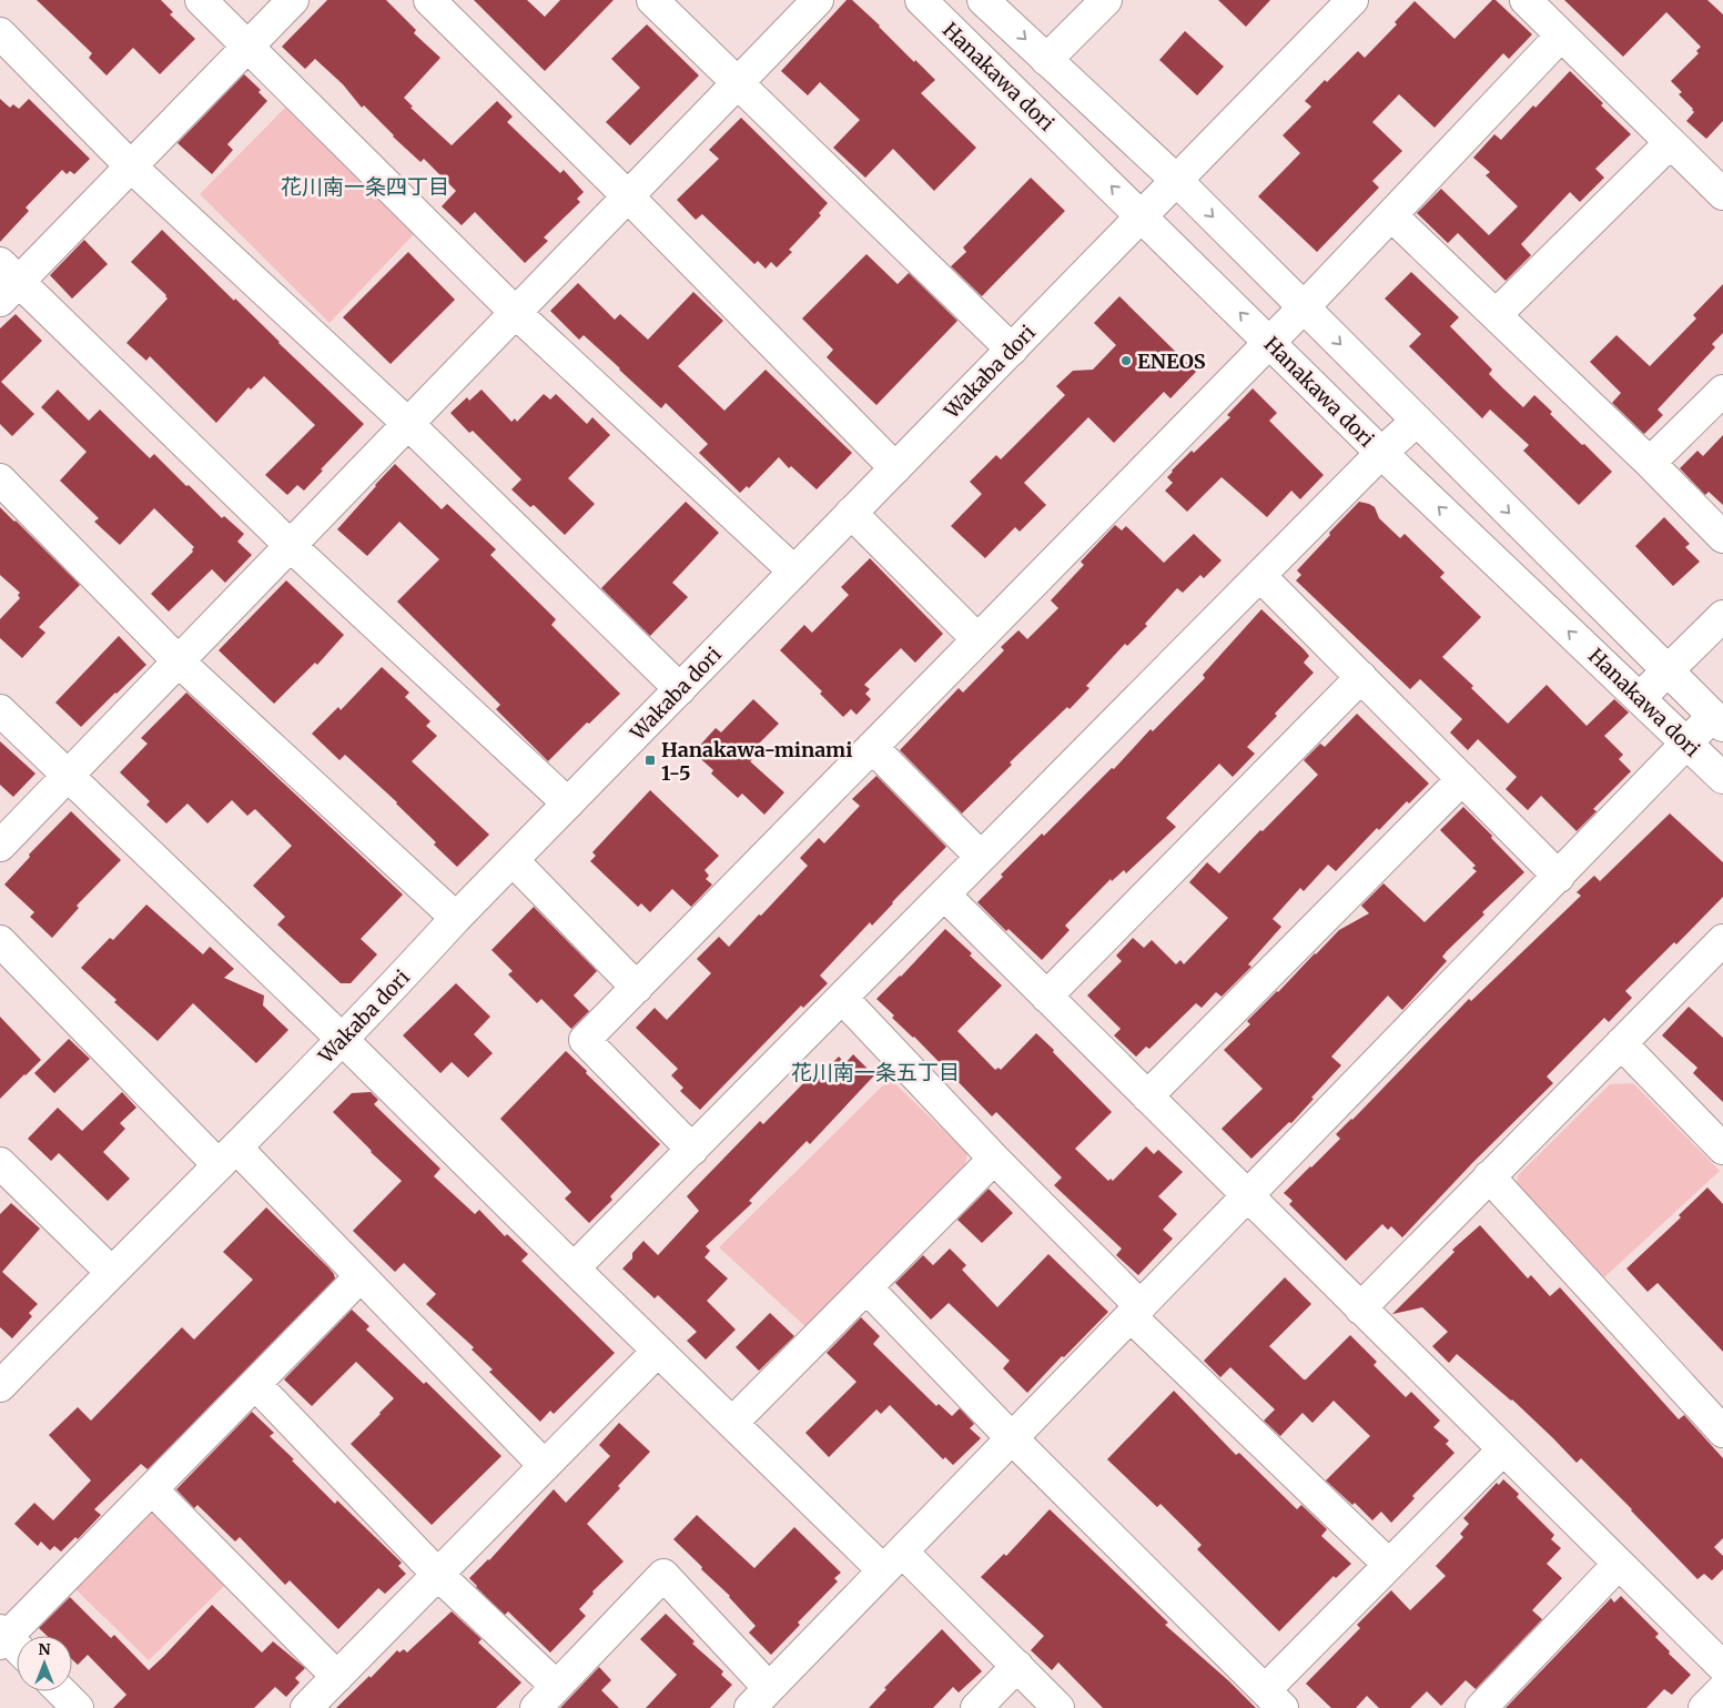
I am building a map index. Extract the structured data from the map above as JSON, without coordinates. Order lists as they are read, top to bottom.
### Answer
{
  "streets": {
    "street": ["Hanakawa dori", "Wakaba dori"]
  },
  "crossings": [
    ["Hanakawa dori", "Wakaba dori"]
  ],
  "districts": ["花川南一条四丁目", "花川南一条五丁目"],
  "places": {
    "other": ["ENEOS"],
    "transit": ["Hanakawa-minami 1-5"]
  },
  "north": "top"
}
